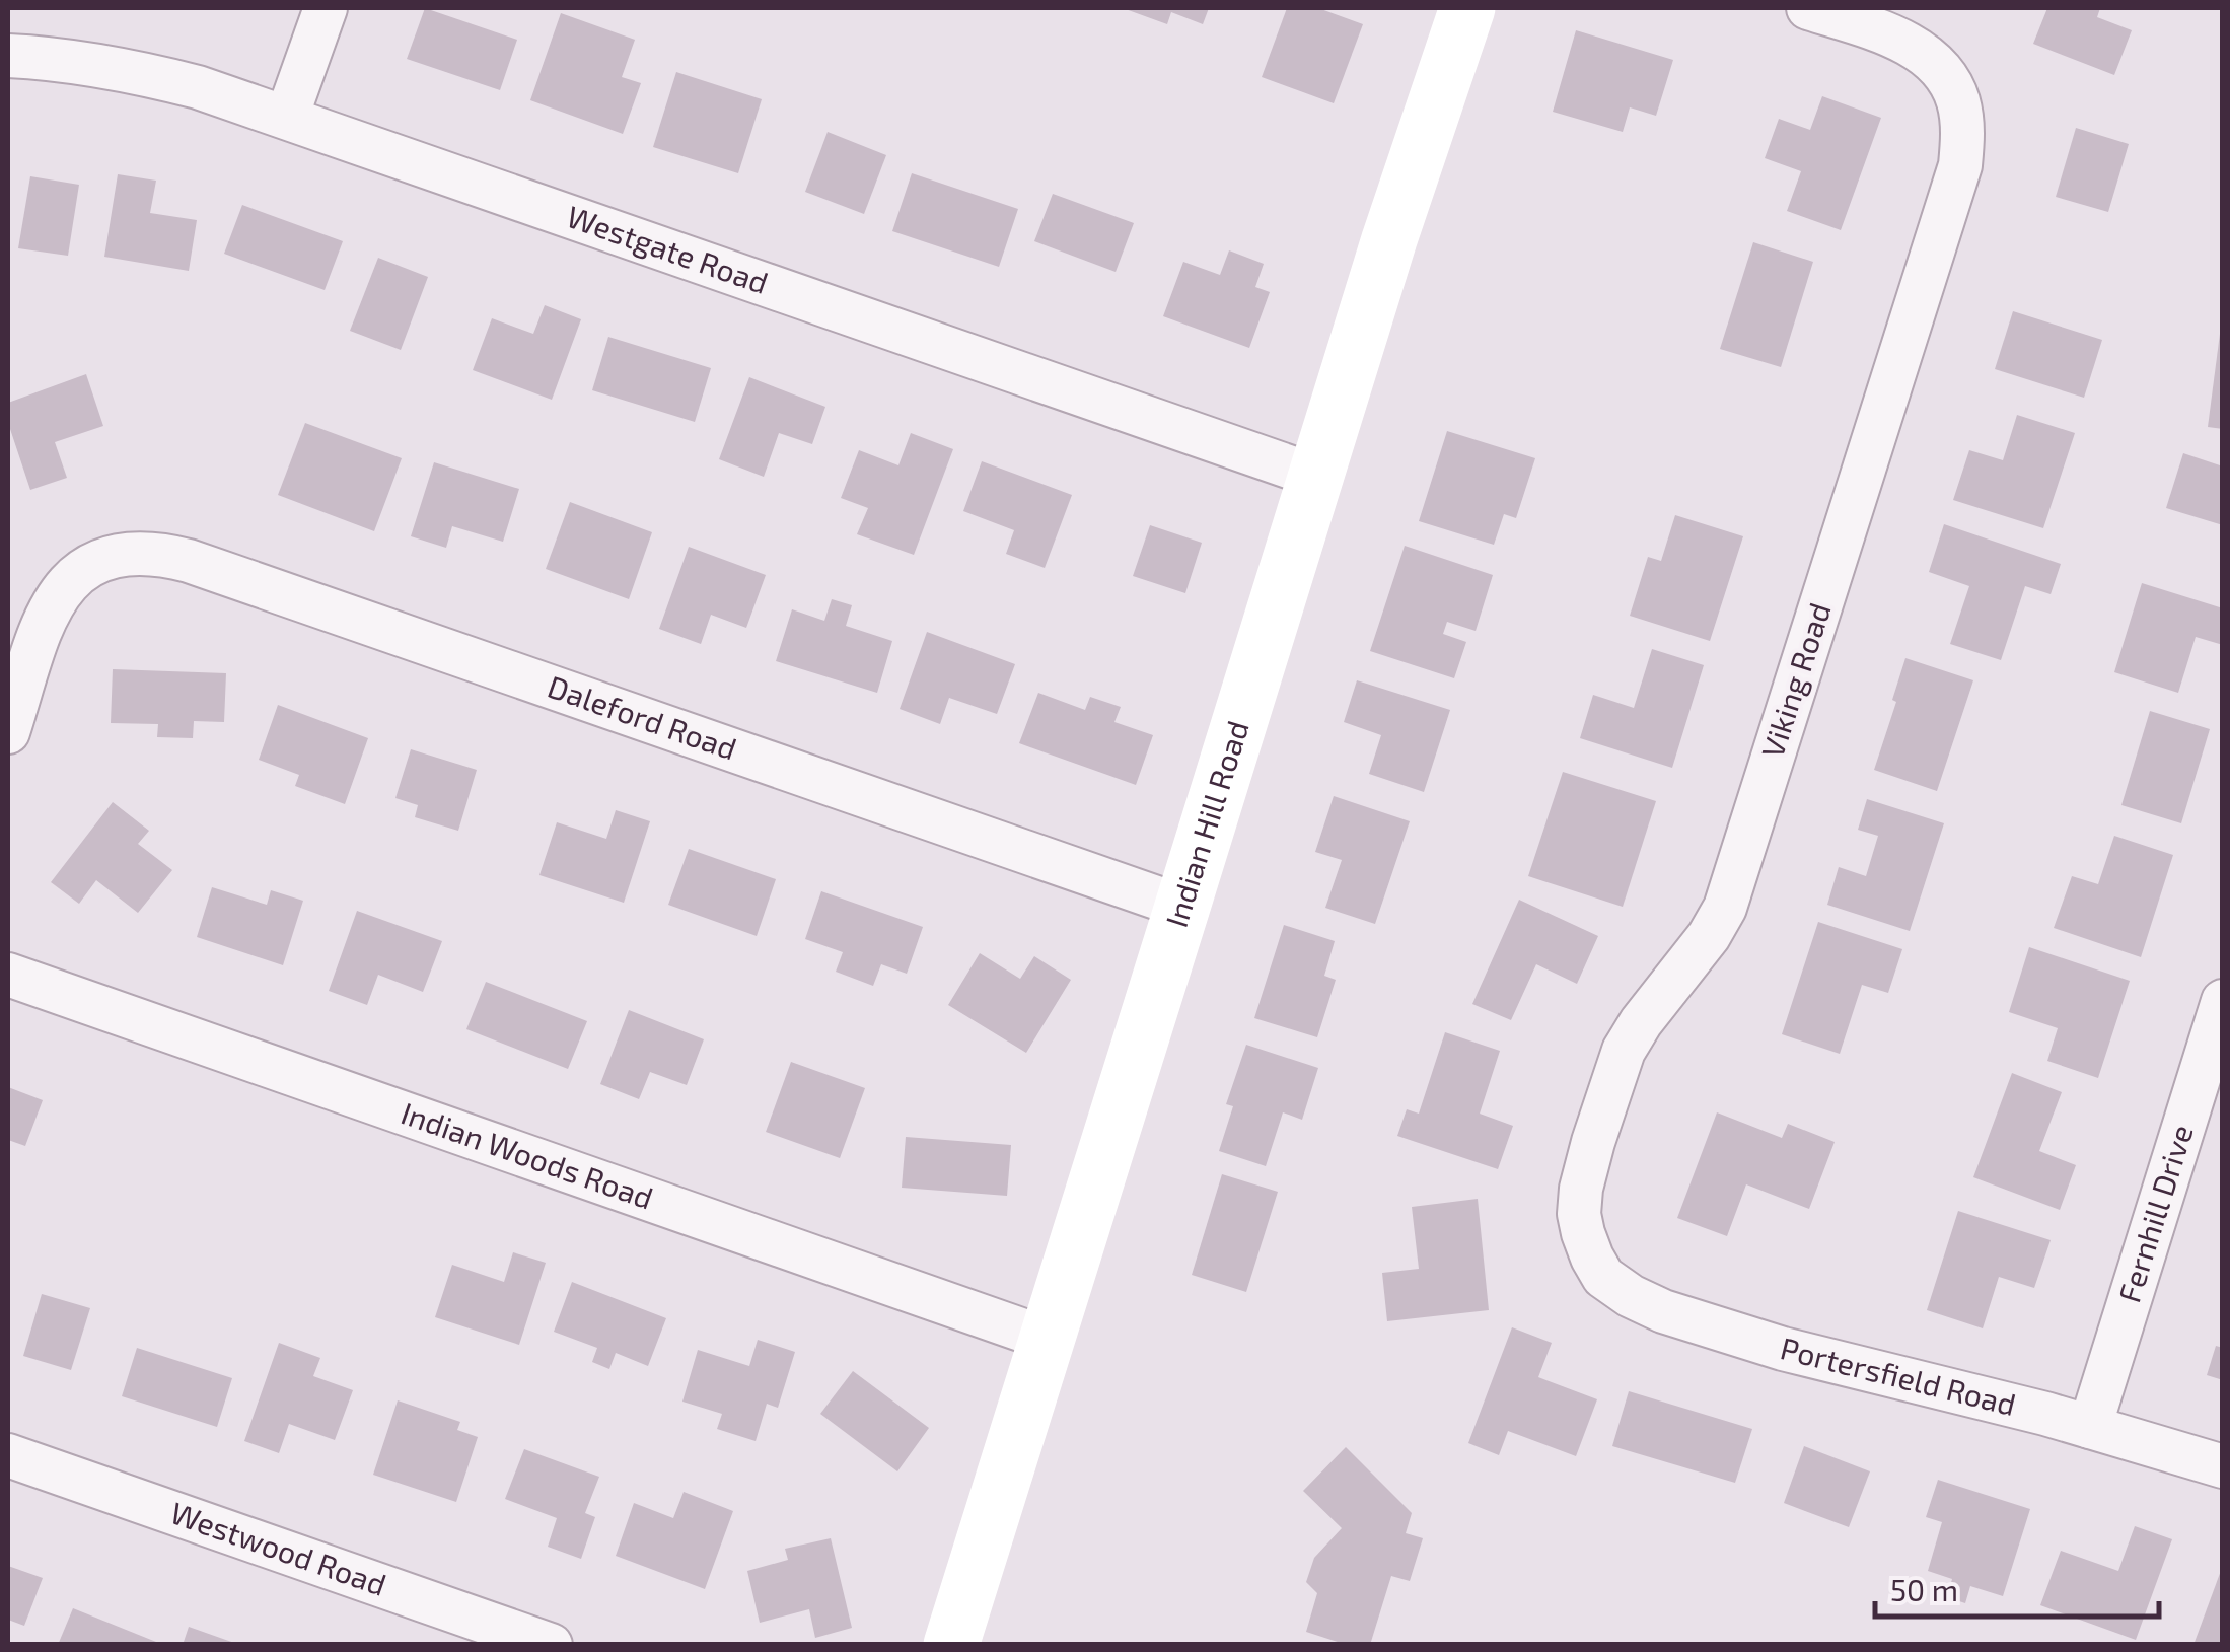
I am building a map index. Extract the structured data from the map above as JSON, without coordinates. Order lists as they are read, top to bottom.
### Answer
{
  "streets": {
    "street": [
      "Westgate Road",
      "Viking Road",
      "Daleford Road",
      "Indian Hill Road",
      "Indian Woods Road",
      "Fernhill Drive",
      "Portersfield Road",
      "Westwood Road"
    ]
  },
  "crossings": [
    ["Westgate Road", "Indian Hill Road"],
    ["Viking Road", "Portersfield Road"],
    ["Daleford Road", "Indian Hill Road"],
    ["Indian Hill Road", "Indian Woods Road"],
    ["Fernhill Drive", "Portersfield Road"]
  ],
  "scale_bar": "50 m"
}
